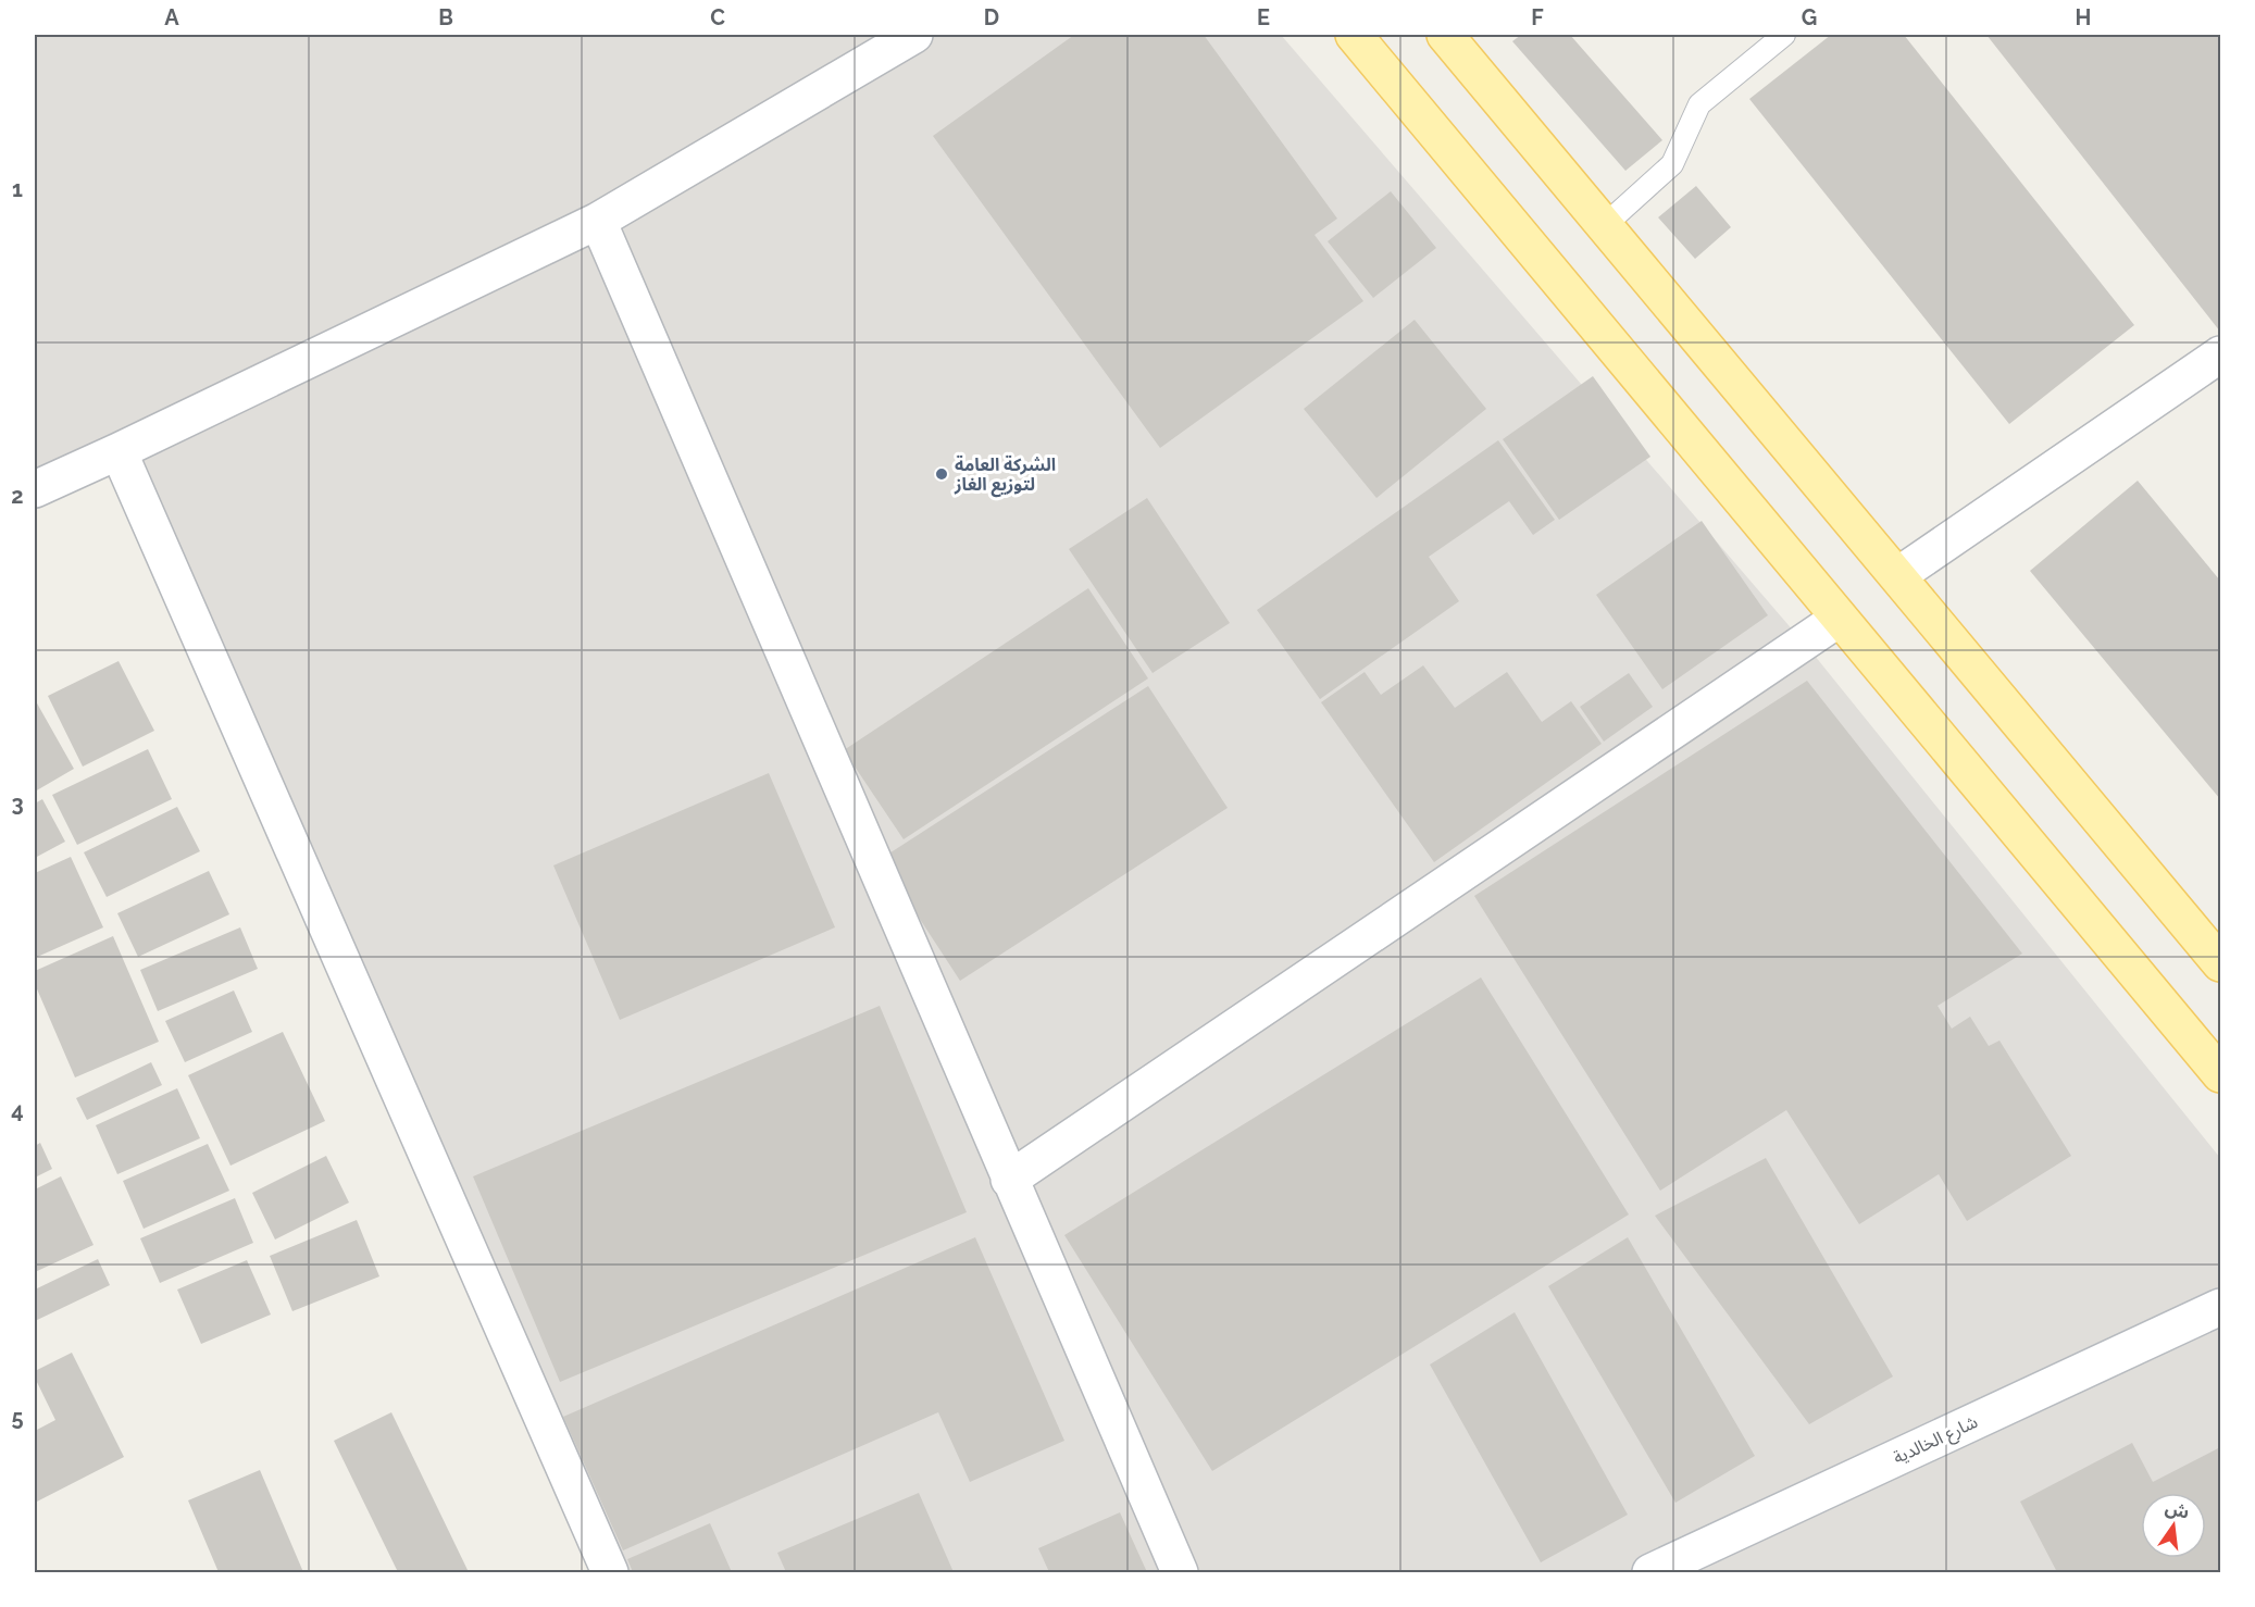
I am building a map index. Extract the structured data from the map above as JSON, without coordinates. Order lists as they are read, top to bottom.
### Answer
{
  "streets": {
    "street": ["شارع الخالدية"]
  },
  "places": ["الشركة العامة لتوزيع الغاز"],
  "north": "top",
  "grid": {
    "columns": [
      "A",
      "B",
      "C",
      "D",
      "E",
      "F",
      "G",
      "H"
    ],
    "rows": [
      "1",
      "2",
      "3",
      "4",
      "5"
    ]
  }
}
